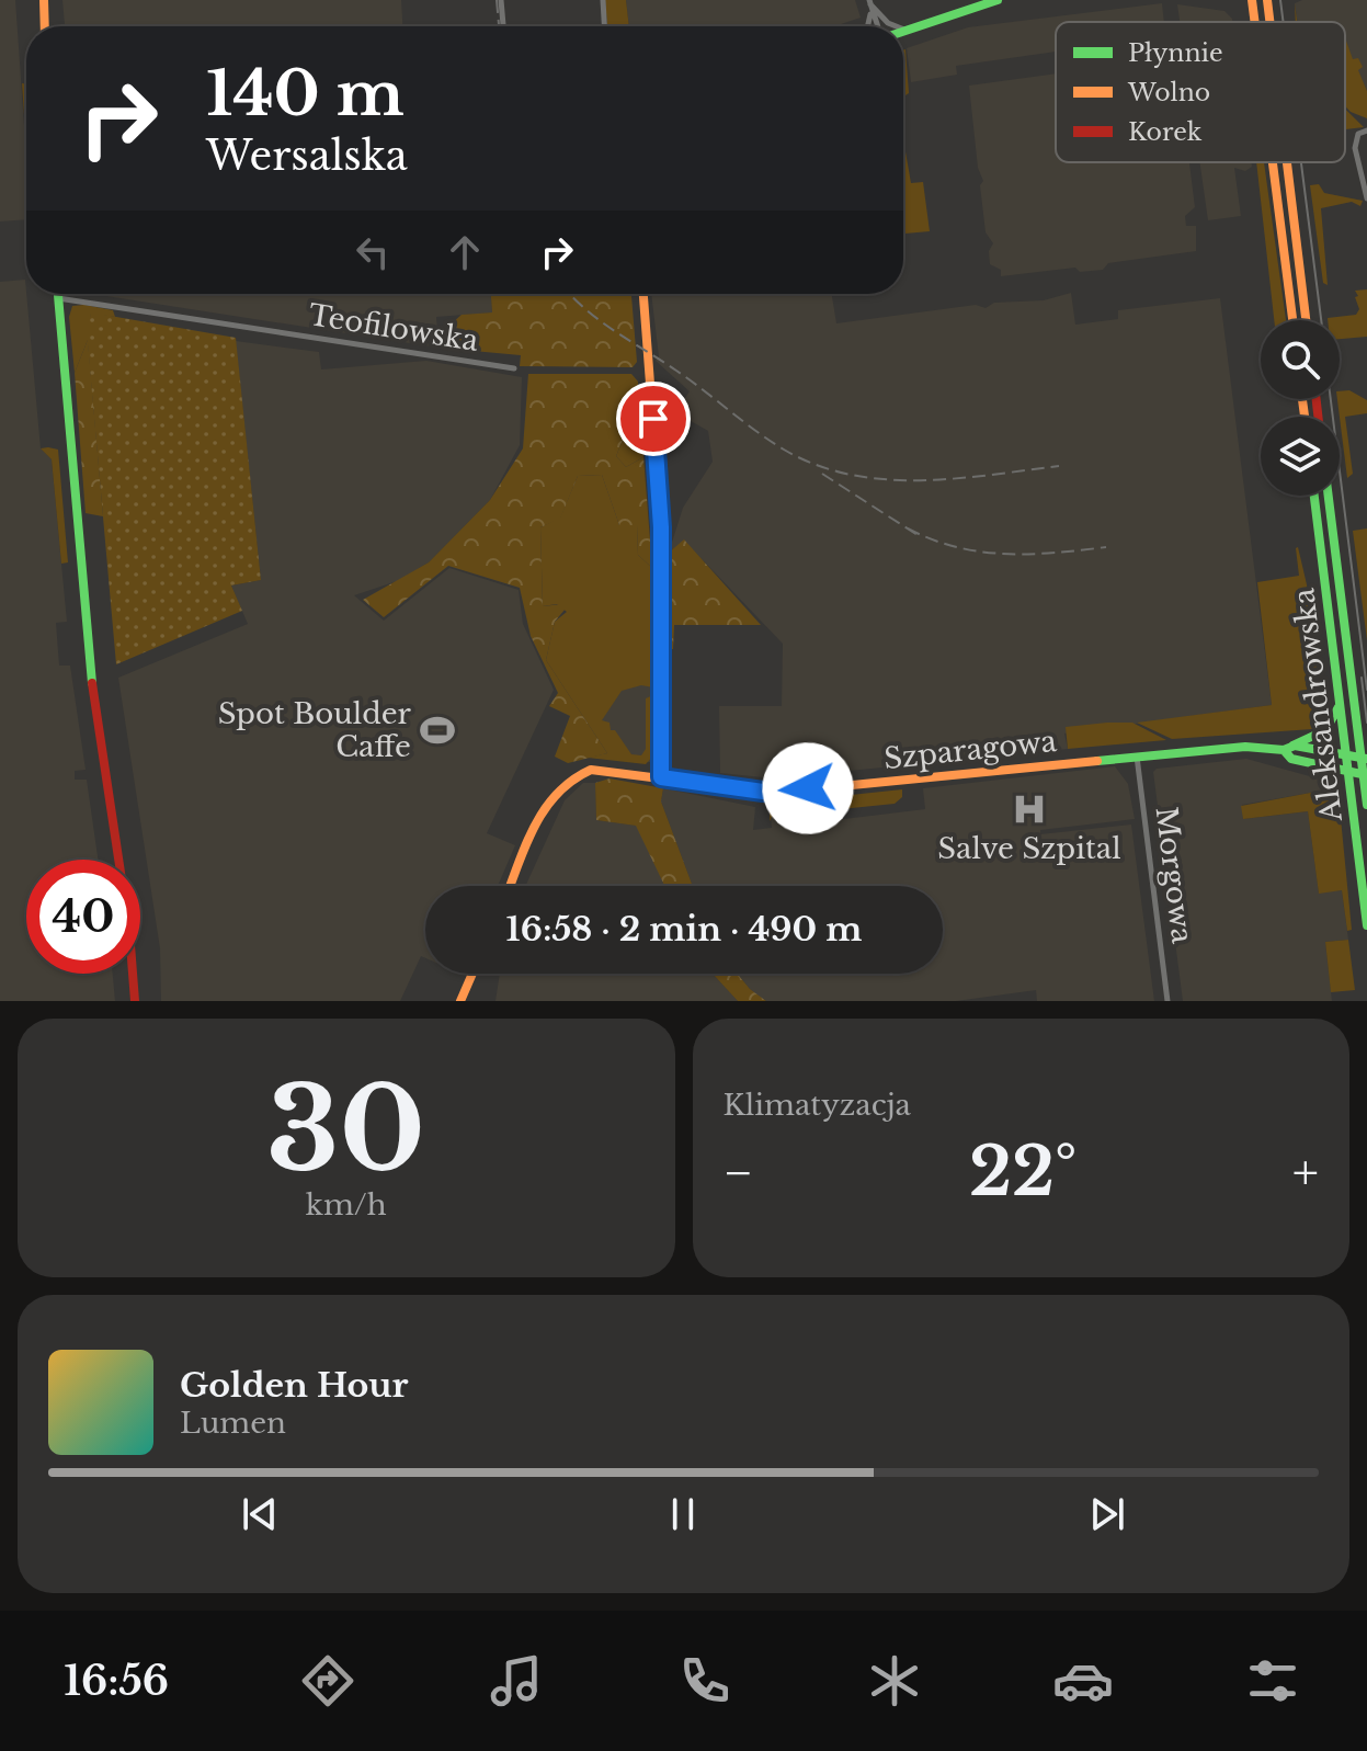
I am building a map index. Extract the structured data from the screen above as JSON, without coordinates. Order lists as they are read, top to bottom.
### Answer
{
  "streets": {
    "street": [
      "Teofilowska",
      "Aleksandrowska",
      "Szparagowa",
      "Morgowa"
    ]
  },
  "crossings": [
    ["Aleksandrowska", "Szparagowa"],
    ["Szparagowa", "Morgowa"]
  ],
  "places": {
    "sports": ["Spot Boulder Caffe"],
    "hospital": ["Salve Szpital"]
  },
  "legend": ["Płynnie", "Wolno", "Korek"],
  "page": {
    "turn": ["140 m", "Wersalska"],
    "limit": "40",
    "trip": "16:58 · 2 min · 490 m",
    "tile": [
      ["30", "km/h"],
      "Klimatyzacja"
    ],
    "heat": ["−", "22°", "+"],
    "song": ["Golden Hour", "Lumen"],
    "tabs": "16:56"
  }
}
